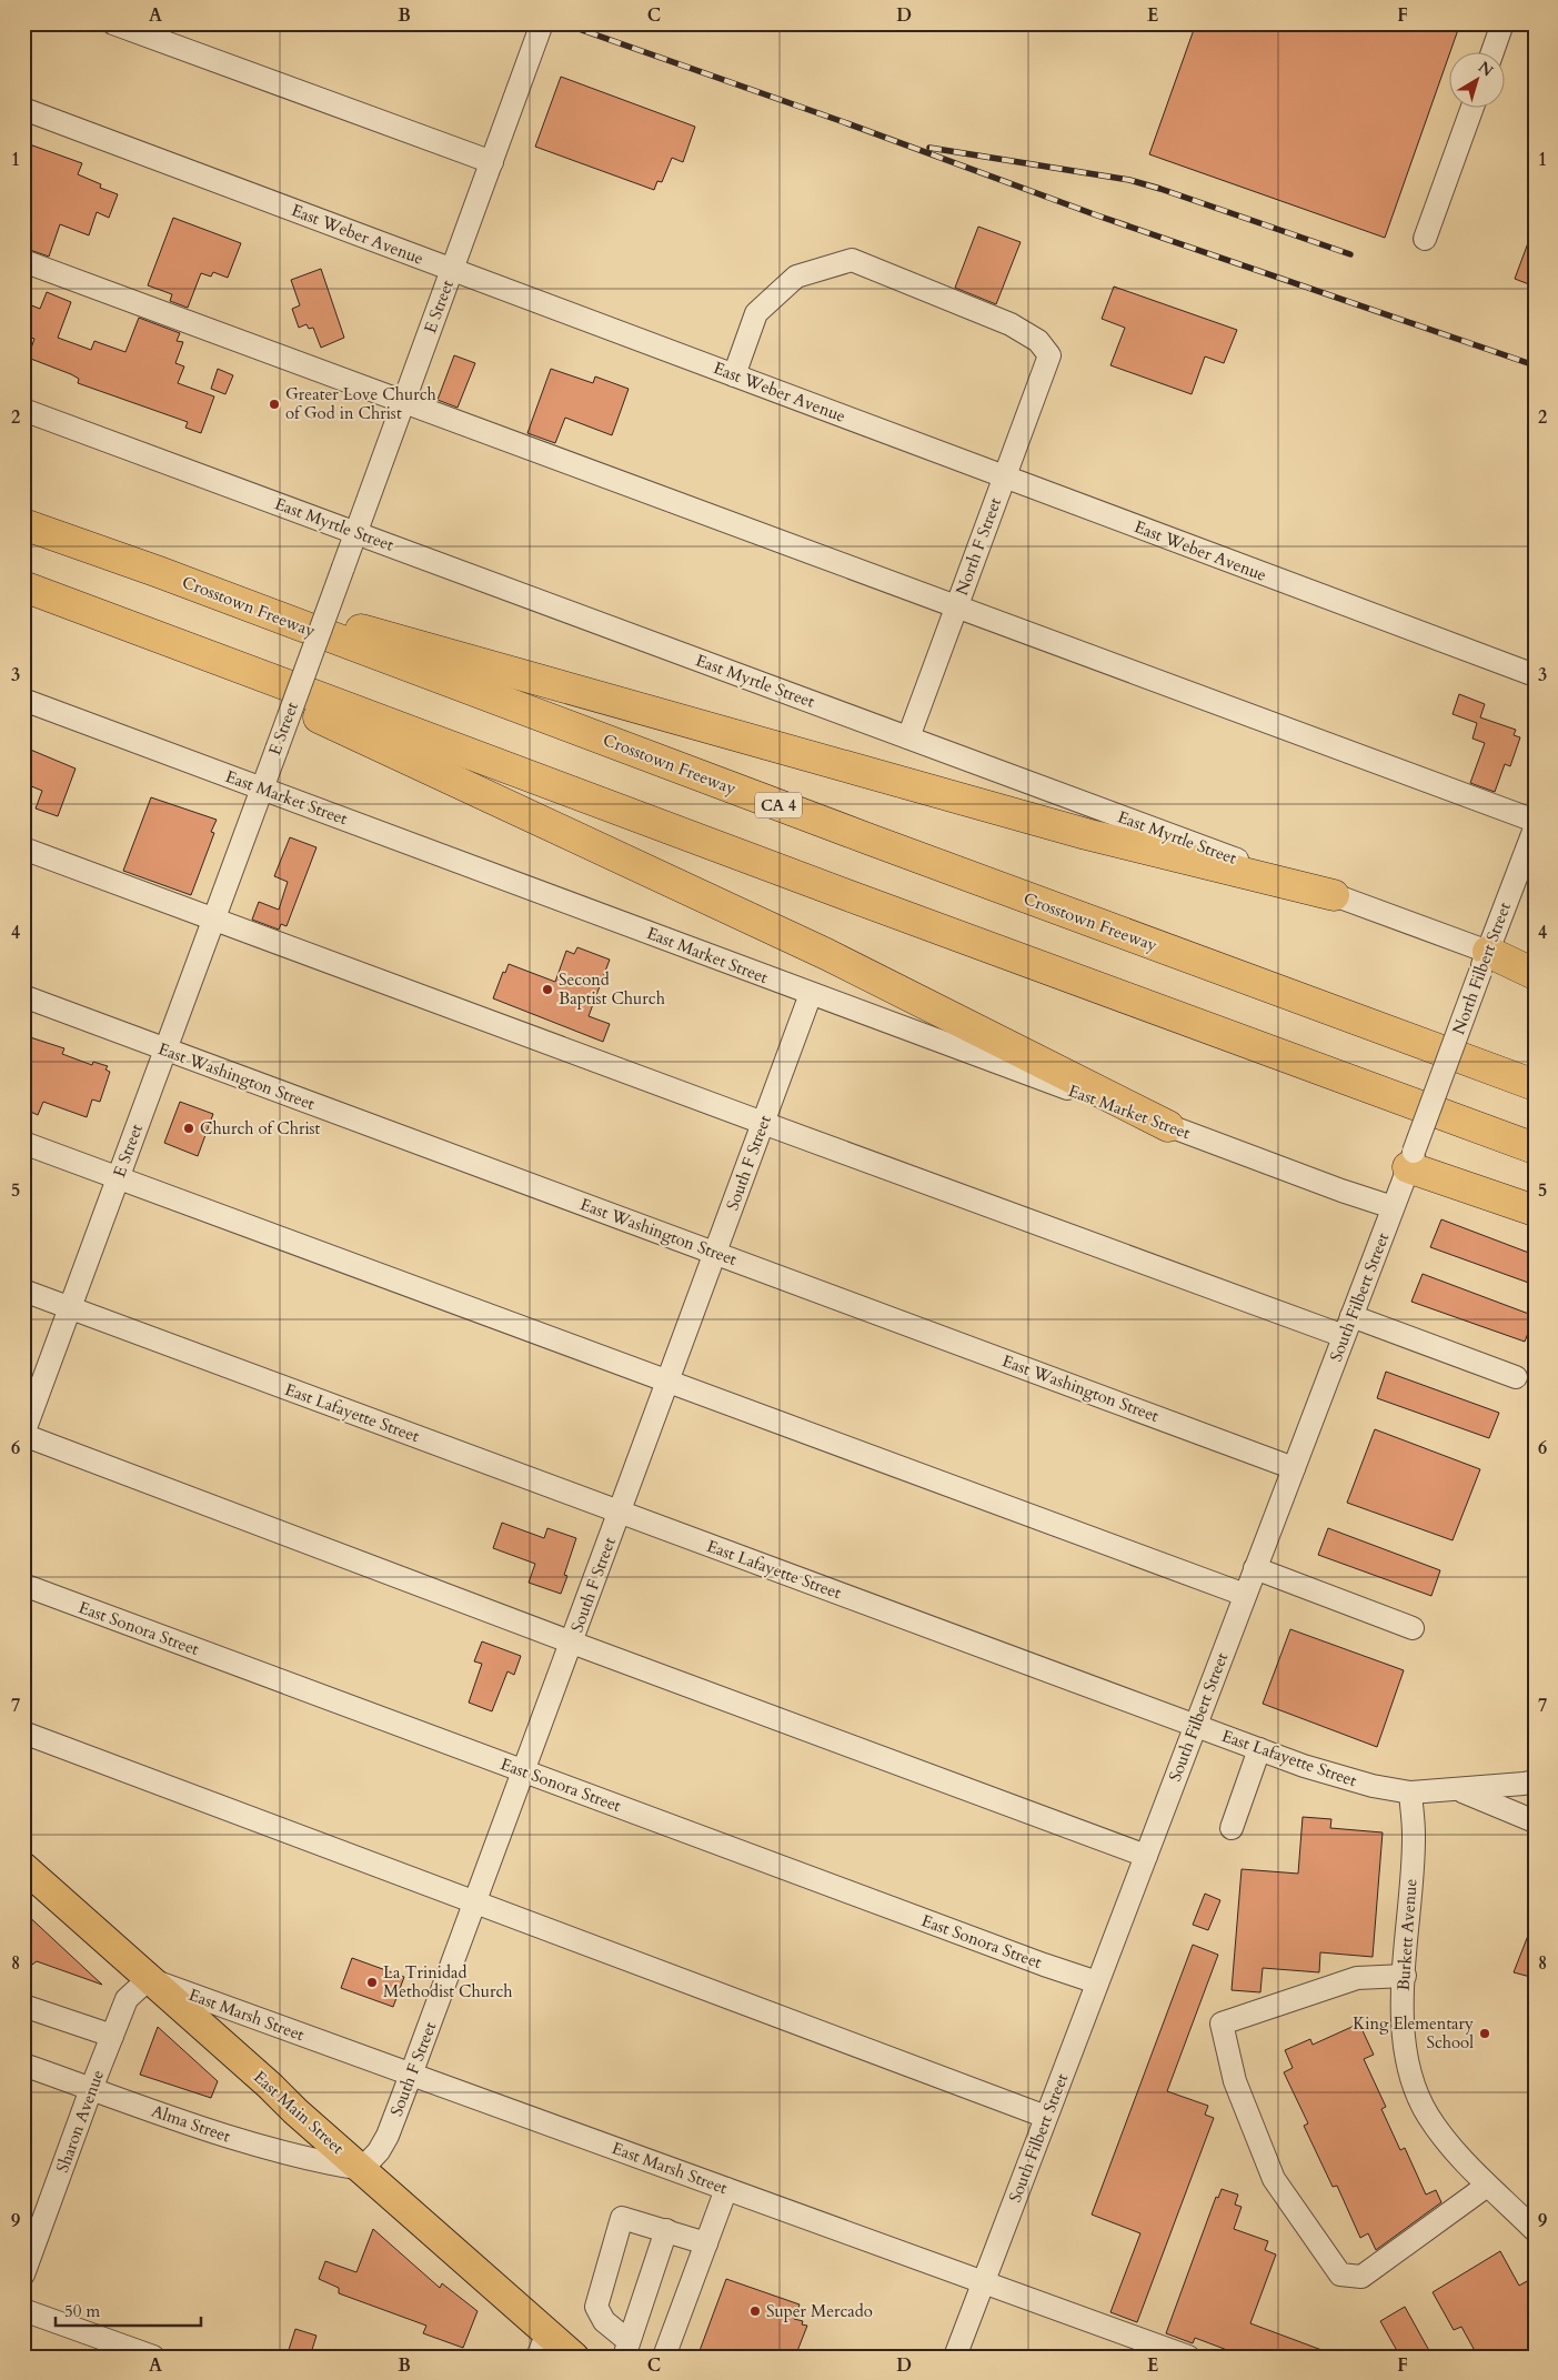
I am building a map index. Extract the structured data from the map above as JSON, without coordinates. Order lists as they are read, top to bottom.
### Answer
{
  "streets": {
    "highway": ["Crosstown Freeway", "CA 4"],
    "main road": ["East Main Street"],
    "street": [
      "East Weber Avenue",
      "E Street",
      "East Myrtle Street",
      "North F Street",
      "East Market Street",
      "North Filbert Street",
      "East Washington Street",
      "South F Street",
      "South Filbert Street",
      "East Lafayette Street",
      "East Sonora Street",
      "Burkett Avenue",
      "East Marsh Street",
      "Sharon Avenue",
      "Alma Street"
    ]
  },
  "crossings": [
    ["East Weber Avenue", "E Street"],
    ["East Weber Avenue", "North F Street"],
    ["E Street", "East Myrtle Street"],
    ["E Street", "East Market Street"],
    ["E Street", "East Washington Street"],
    ["E Street", "East Lafayette Street"],
    ["East Myrtle Street", "North F Street"],
    ["East Myrtle Street", "North Filbert Street"],
    ["East Market Street", "South F Street"],
    ["East Market Street", "South Filbert Street"],
    ["North Filbert Street", "South Filbert Street"],
    ["East Washington Street", "South F Street"],
    ["East Washington Street", "South Filbert Street"],
    ["South F Street", "East Lafayette Street"],
    ["South F Street", "East Sonora Street"],
    ["South F Street", "East Marsh Street"],
    ["South F Street", "East Main Street"],
    ["South F Street", "Alma Street"],
    ["South Filbert Street", "East Lafayette Street"],
    ["South Filbert Street", "East Sonora Street"],
    ["South Filbert Street", "East Marsh Street"],
    ["East Lafayette Street", "Burkett Avenue"],
    ["East Marsh Street", "East Main Street"],
    ["East Marsh Street", "Sharon Avenue"],
    ["East Main Street", "Sharon Avenue"],
    ["East Main Street", "Alma Street"],
    ["Sharon Avenue", "Alma Street"]
  ],
  "places": [
    "Greater Love Church of God in Christ",
    "Second Baptist Church",
    "Church of Christ",
    "La Trinidad Methodist Church",
    "King Elementary School",
    "Super Mercado"
  ],
  "scale_bar": "50 m",
  "north": "top right",
  "grid": {
    "columns": [
      "A",
      "B",
      "C",
      "D",
      "E",
      "F"
    ],
    "rows": [
      "1",
      "2",
      "3",
      "4",
      "5",
      "6",
      "7",
      "8",
      "9"
    ]
  }
}
